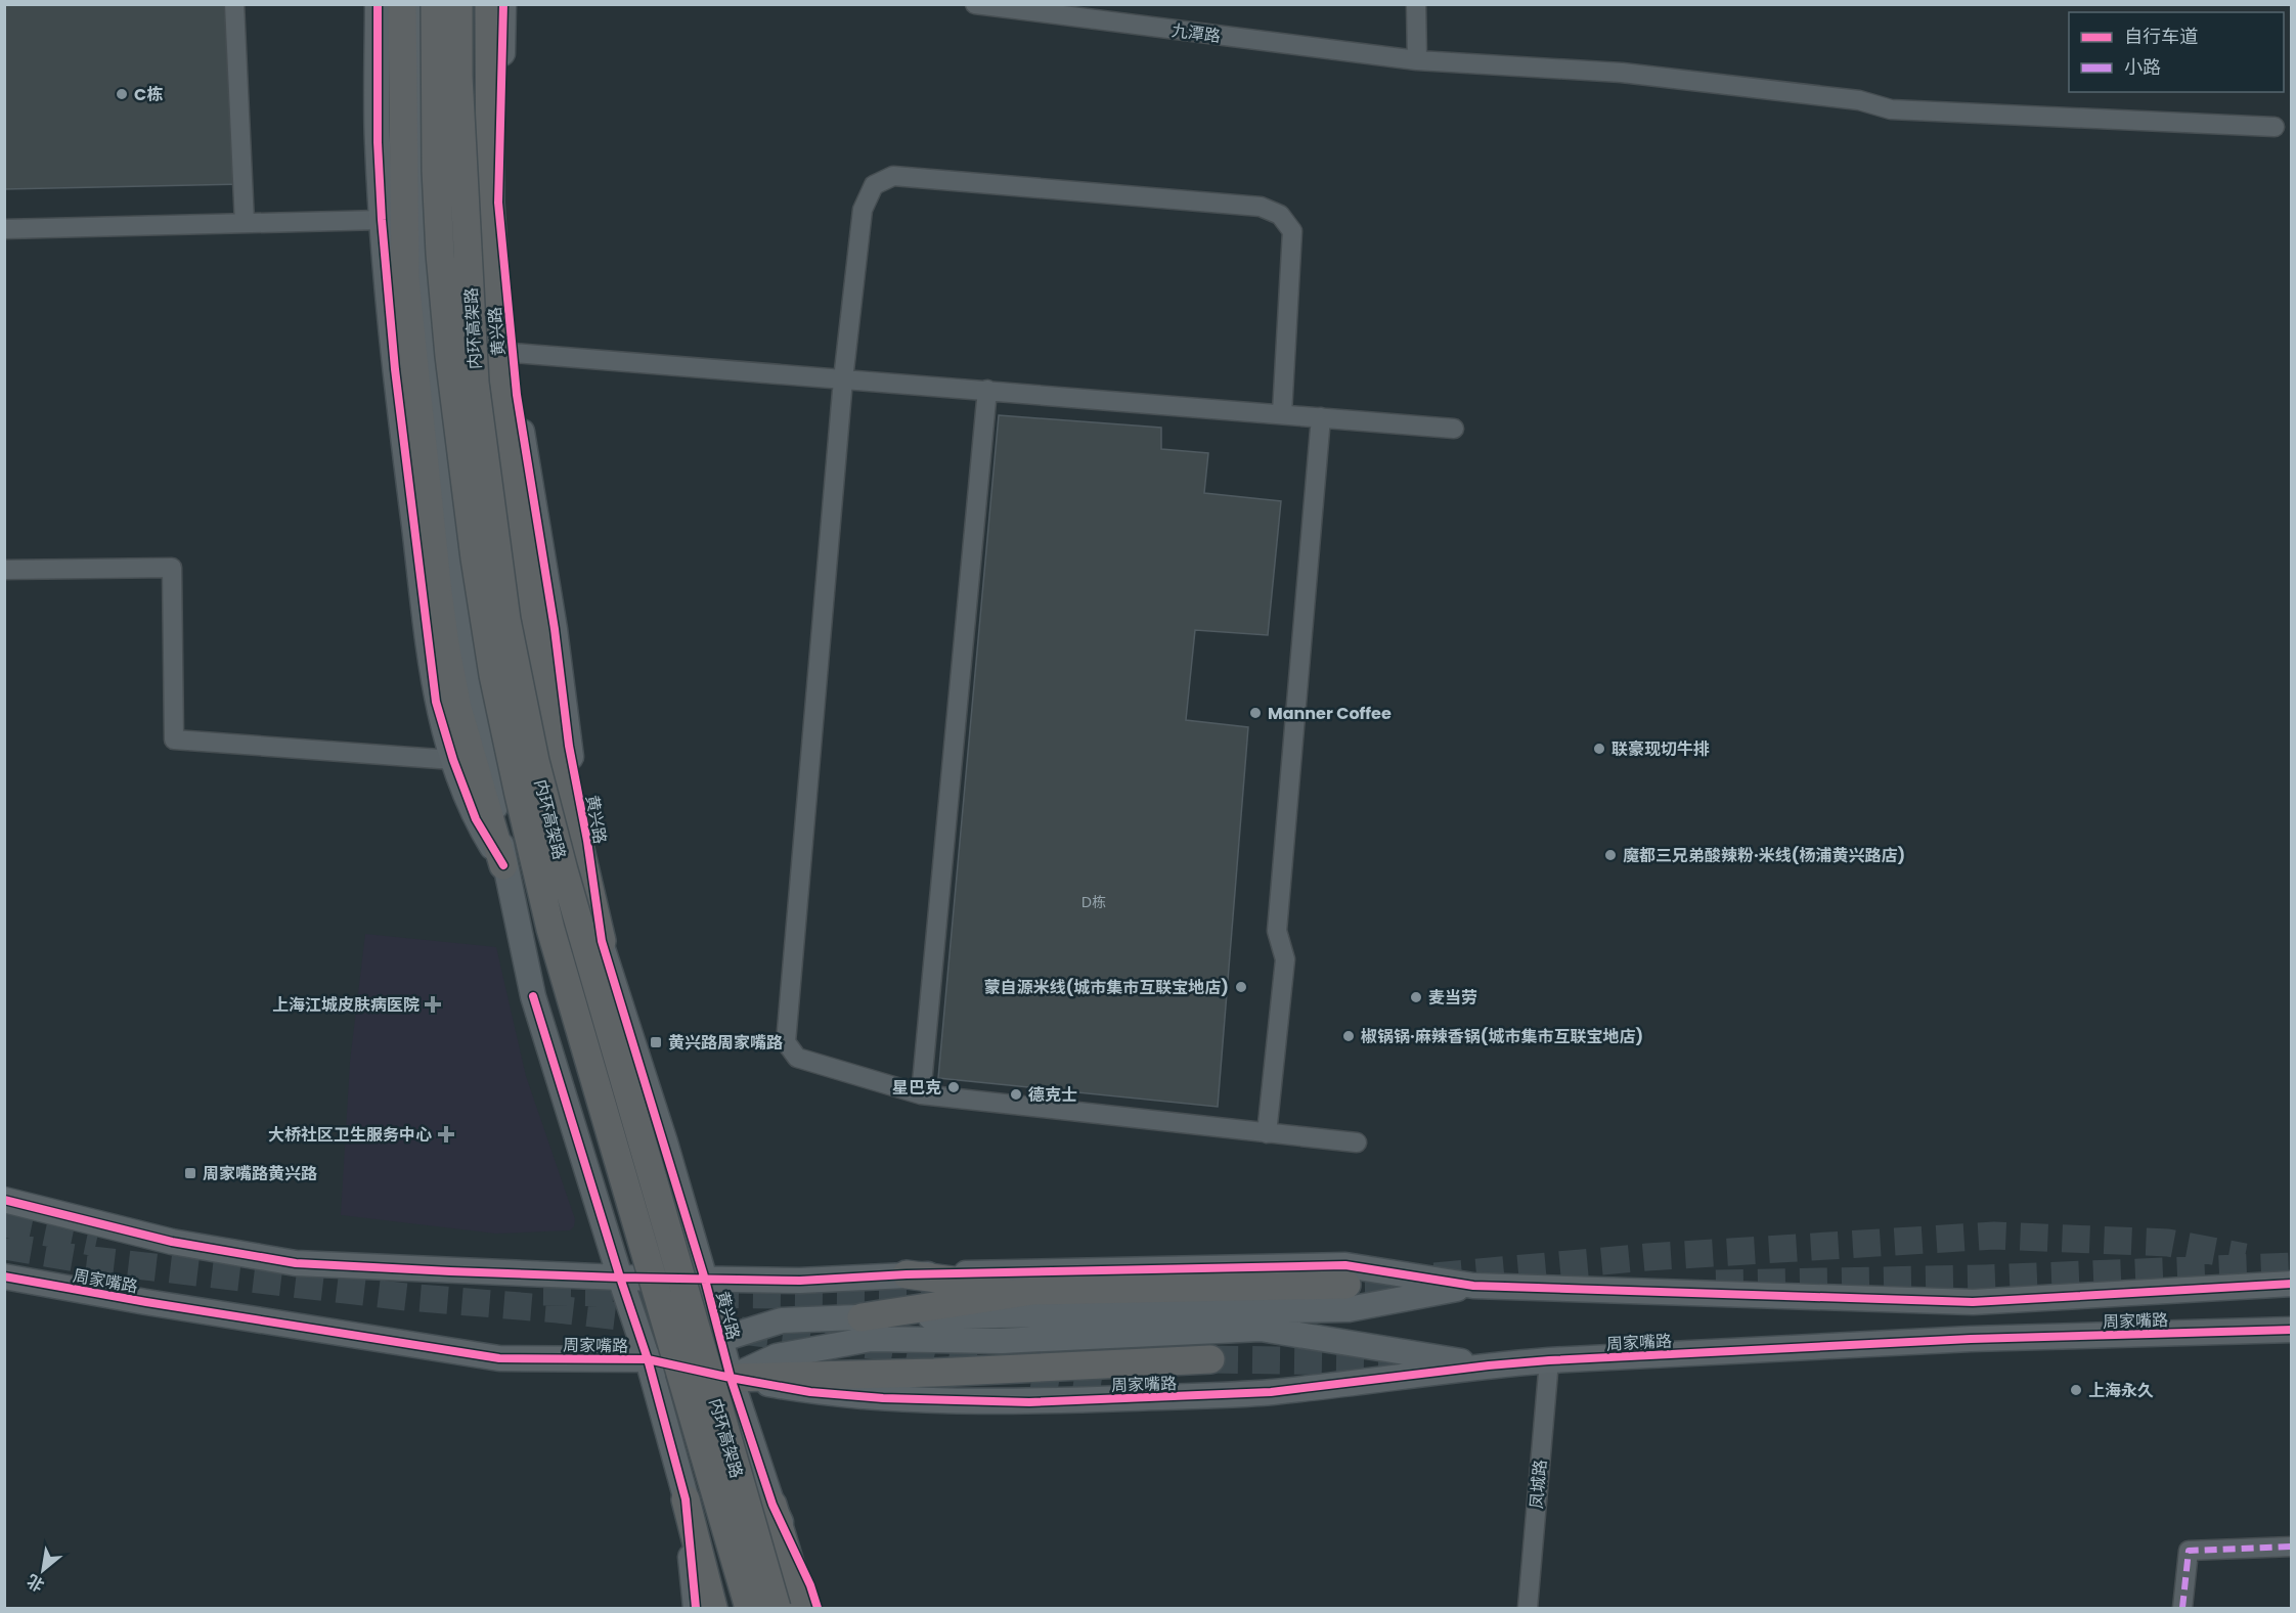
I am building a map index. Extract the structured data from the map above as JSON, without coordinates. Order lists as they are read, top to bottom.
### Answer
{
  "streets": {
    "highway": ["内环高架路"],
    "main road": ["黄兴路", "周家嘴路"],
    "street": ["九潭路", "凤城路"]
  },
  "crossings": [
    ["黄兴路", "周家嘴路"],
    ["周家嘴路", "凤城路"]
  ],
  "places": {
    "other": [
      "C栋",
      "Manner Coffee",
      "联豪现切牛排",
      "魔都三兄弟酸辣粉·米线(杨浦黄兴路店)",
      "蒙自源米线(城市集市互联宝地店)",
      "麦当劳",
      "椒锅锅·麻辣香锅(城市集市互联宝地店)",
      "星巴克",
      "德克士",
      "上海永久"
    ],
    "health": ["上海江城皮肤病医院", "大桥社区卫生服务中心"],
    "transit": ["黄兴路周家嘴路", "周家嘴路黄兴路"]
  },
  "house_numbers": ["D栋"],
  "legend": ["自行车道", "小路"],
  "north": "bottom left"
}
